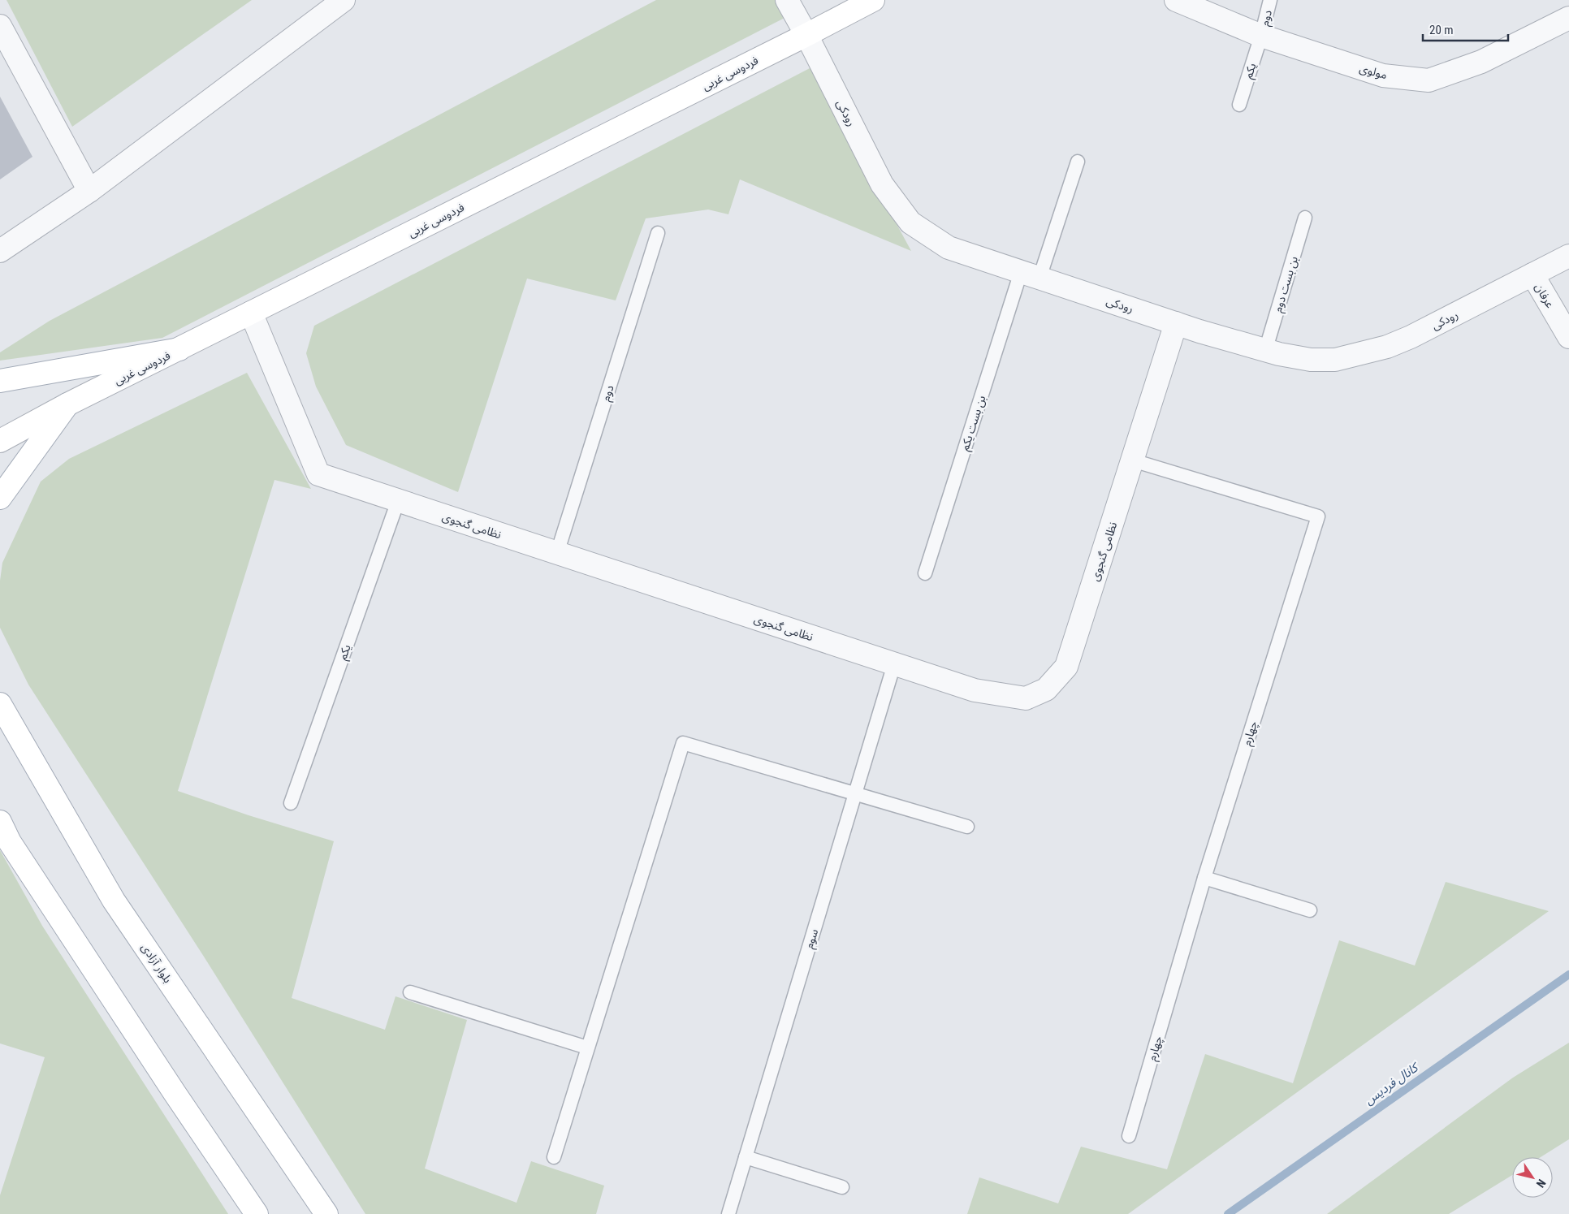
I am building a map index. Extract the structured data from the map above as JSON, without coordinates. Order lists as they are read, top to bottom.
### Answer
{
  "streets": {
    "main road": ["فردوسی غربی", "بلوار آزادی"],
    "street": [
      "مولوی",
      "رودکی",
      "عرفان",
      "نظامی گنجوی"
    ],
    "lane": [
      "دوم",
      "یکم",
      "بن بست دوم",
      "بن بست یکم",
      "چهارم",
      "سوم"
    ]
  },
  "crossings": [
    ["دوم", "یکم"],
    ["دوم", "مولوی"],
    ["دوم", "نظامی گنجوی"],
    ["یکم", "مولوی"],
    ["یکم", "نظامی گنجوی"],
    ["فردوسی غربی", "رودکی"],
    ["فردوسی غربی", "نظامی گنجوی"],
    ["رودکی", "بن بست دوم"],
    ["رودکی", "عرفان"],
    ["رودکی", "بن بست یکم"],
    ["رودکی", "نظامی گنجوی"],
    ["نظامی گنجوی", "چهارم"],
    ["نظامی گنجوی", "سوم"]
  ],
  "water": ["کانال فردیس"],
  "scale_bar": "20 m",
  "north": "bottom right"
}
